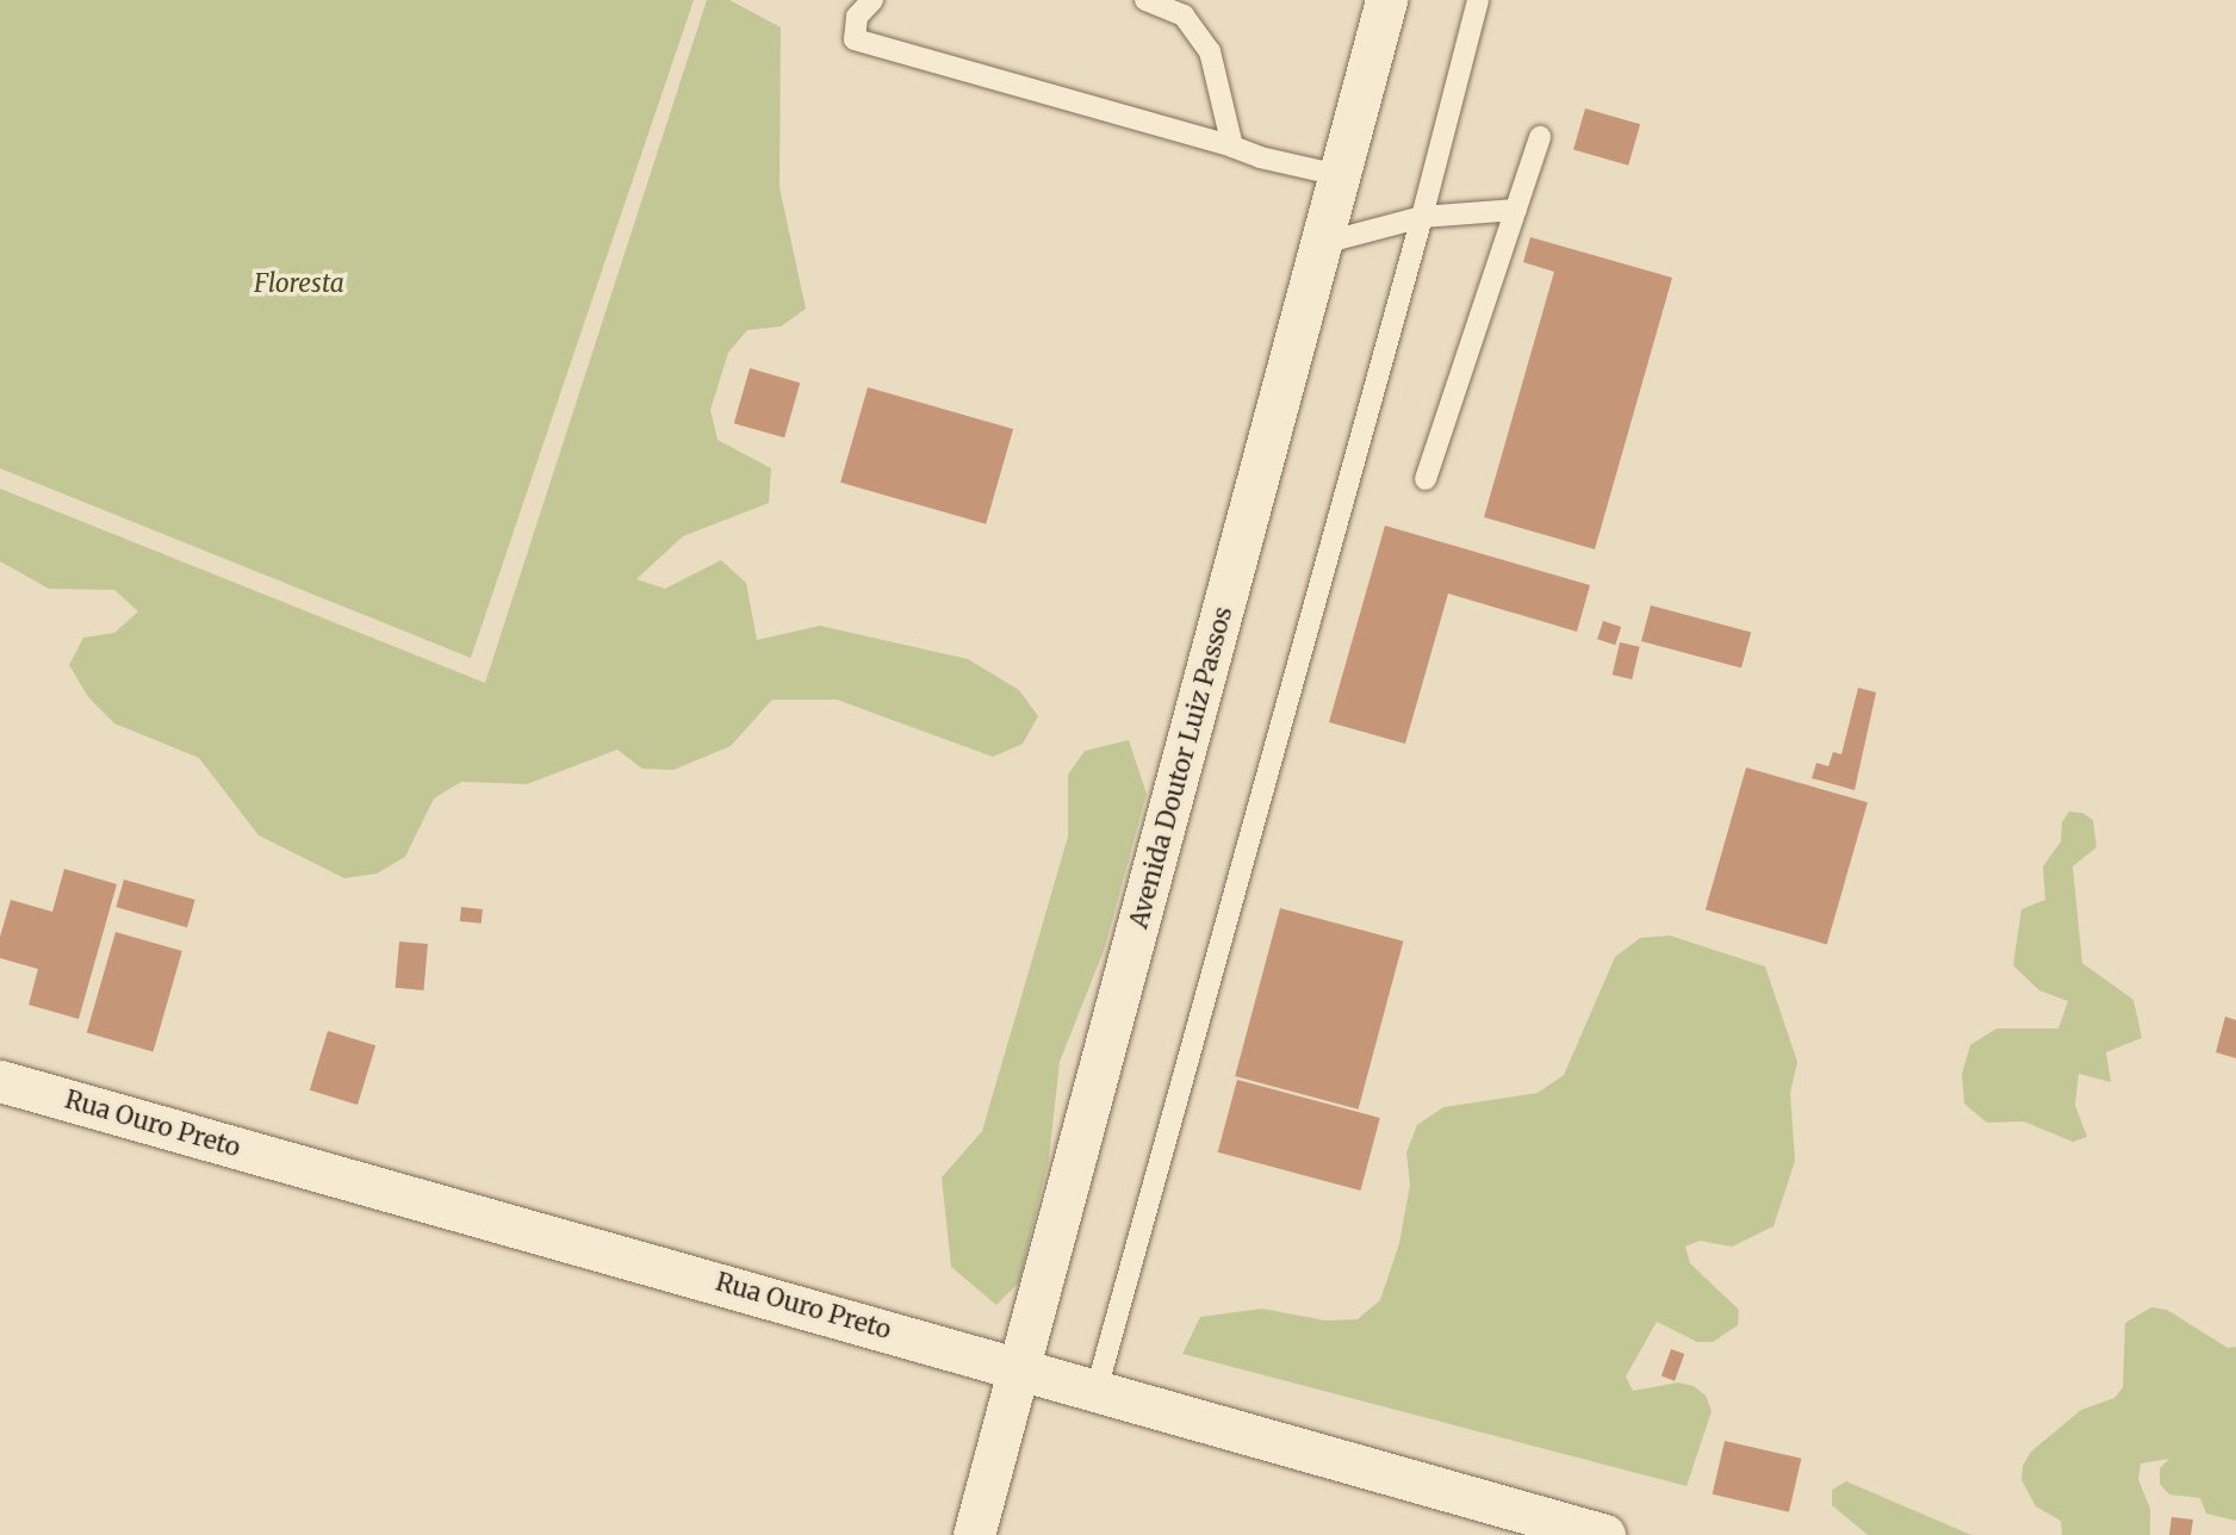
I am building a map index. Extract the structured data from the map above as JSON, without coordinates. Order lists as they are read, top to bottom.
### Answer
{
  "streets": {
    "street": ["Avenida Doutor Luiz Passos", "Rua Ouro Preto"]
  },
  "crossings": [
    ["Avenida Doutor Luiz Passos", "Rua Ouro Preto"]
  ],
  "parks": ["Floresta"]
}
